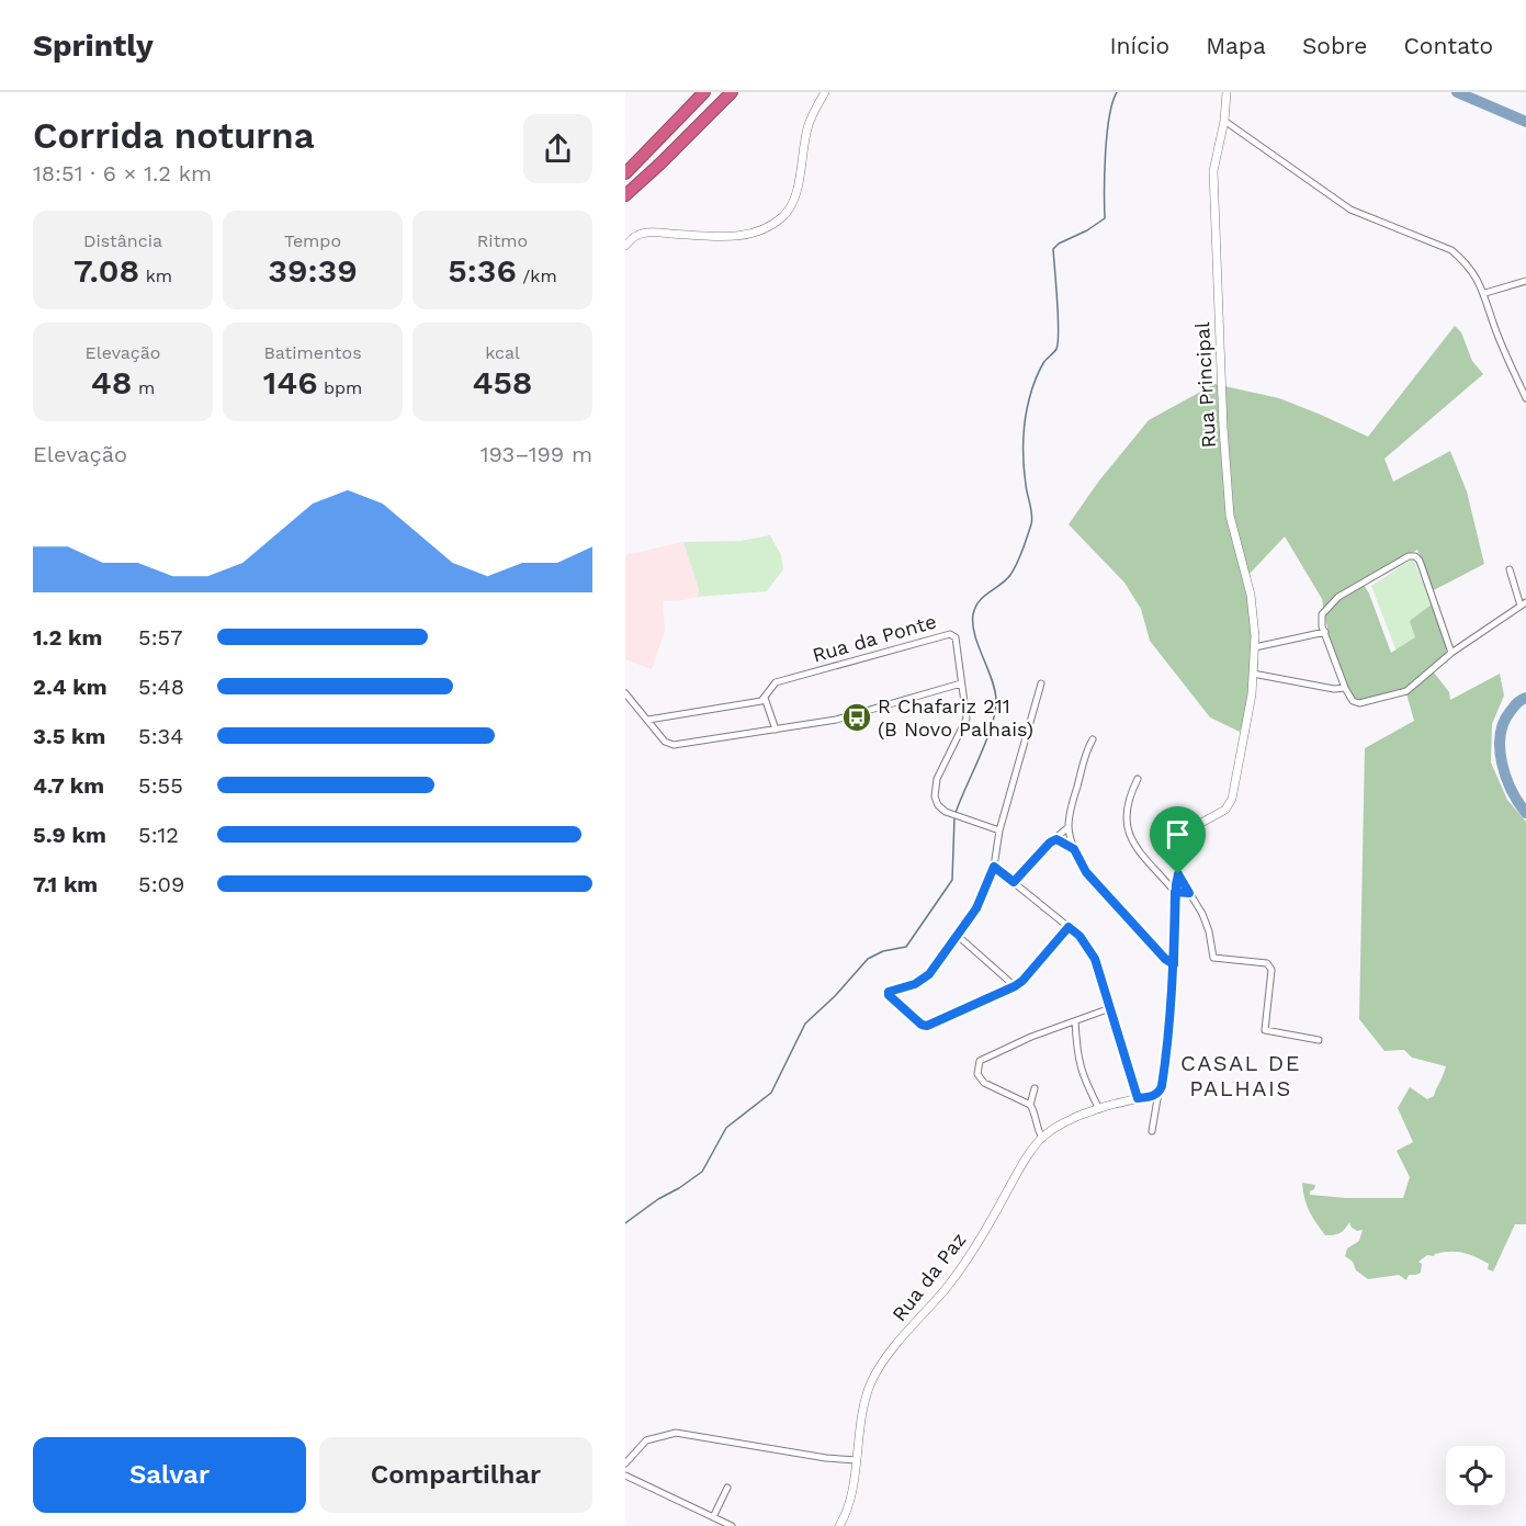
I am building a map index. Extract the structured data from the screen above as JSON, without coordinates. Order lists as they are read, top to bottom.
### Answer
{
  "streets": {
    "street": ["Rua Principal", "Rua da Ponte", "Rua da Paz"]
  },
  "crossings": [
    ["Rua Principal", "Rua da Paz"]
  ],
  "districts": ["CASAL DE PALHAIS"],
  "places": {
    "bus stop": ["R Chafariz 211 (B Novo Palhais)"]
  },
  "page": {
    "header": "Sprintly",
    "nav": [
      "Início",
      "Mapa",
      "Sobre",
      "Contato"
    ],
    "heading": ["Corrida noturna", "18:51 · 6 × 1.2 km"],
    "stats": [
      ["Distância", "7.08 km"],
      ["Tempo", "39:39"],
      ["Ritmo", "5:36 /km"],
      ["Elevação", "48 m"],
      ["Batimentos", "146 bpm"],
      ["kcal", "458"]
    ],
    "chart": ["Elevação", "193–199 m"],
    "list": [
      {
        "name": "1.2 km",
        "note": "5:57"
      },
      {
        "name": "2.4 km",
        "note": "5:48"
      },
      {
        "name": "3.5 km",
        "note": "5:34"
      },
      {
        "name": "4.7 km",
        "note": "5:55"
      },
      {
        "name": "5.9 km",
        "note": "5:12"
      },
      {
        "name": "7.1 km",
        "note": "5:09"
      }
    ],
    "buttons": ["Salvar", "Compartilhar"]
  }
}
